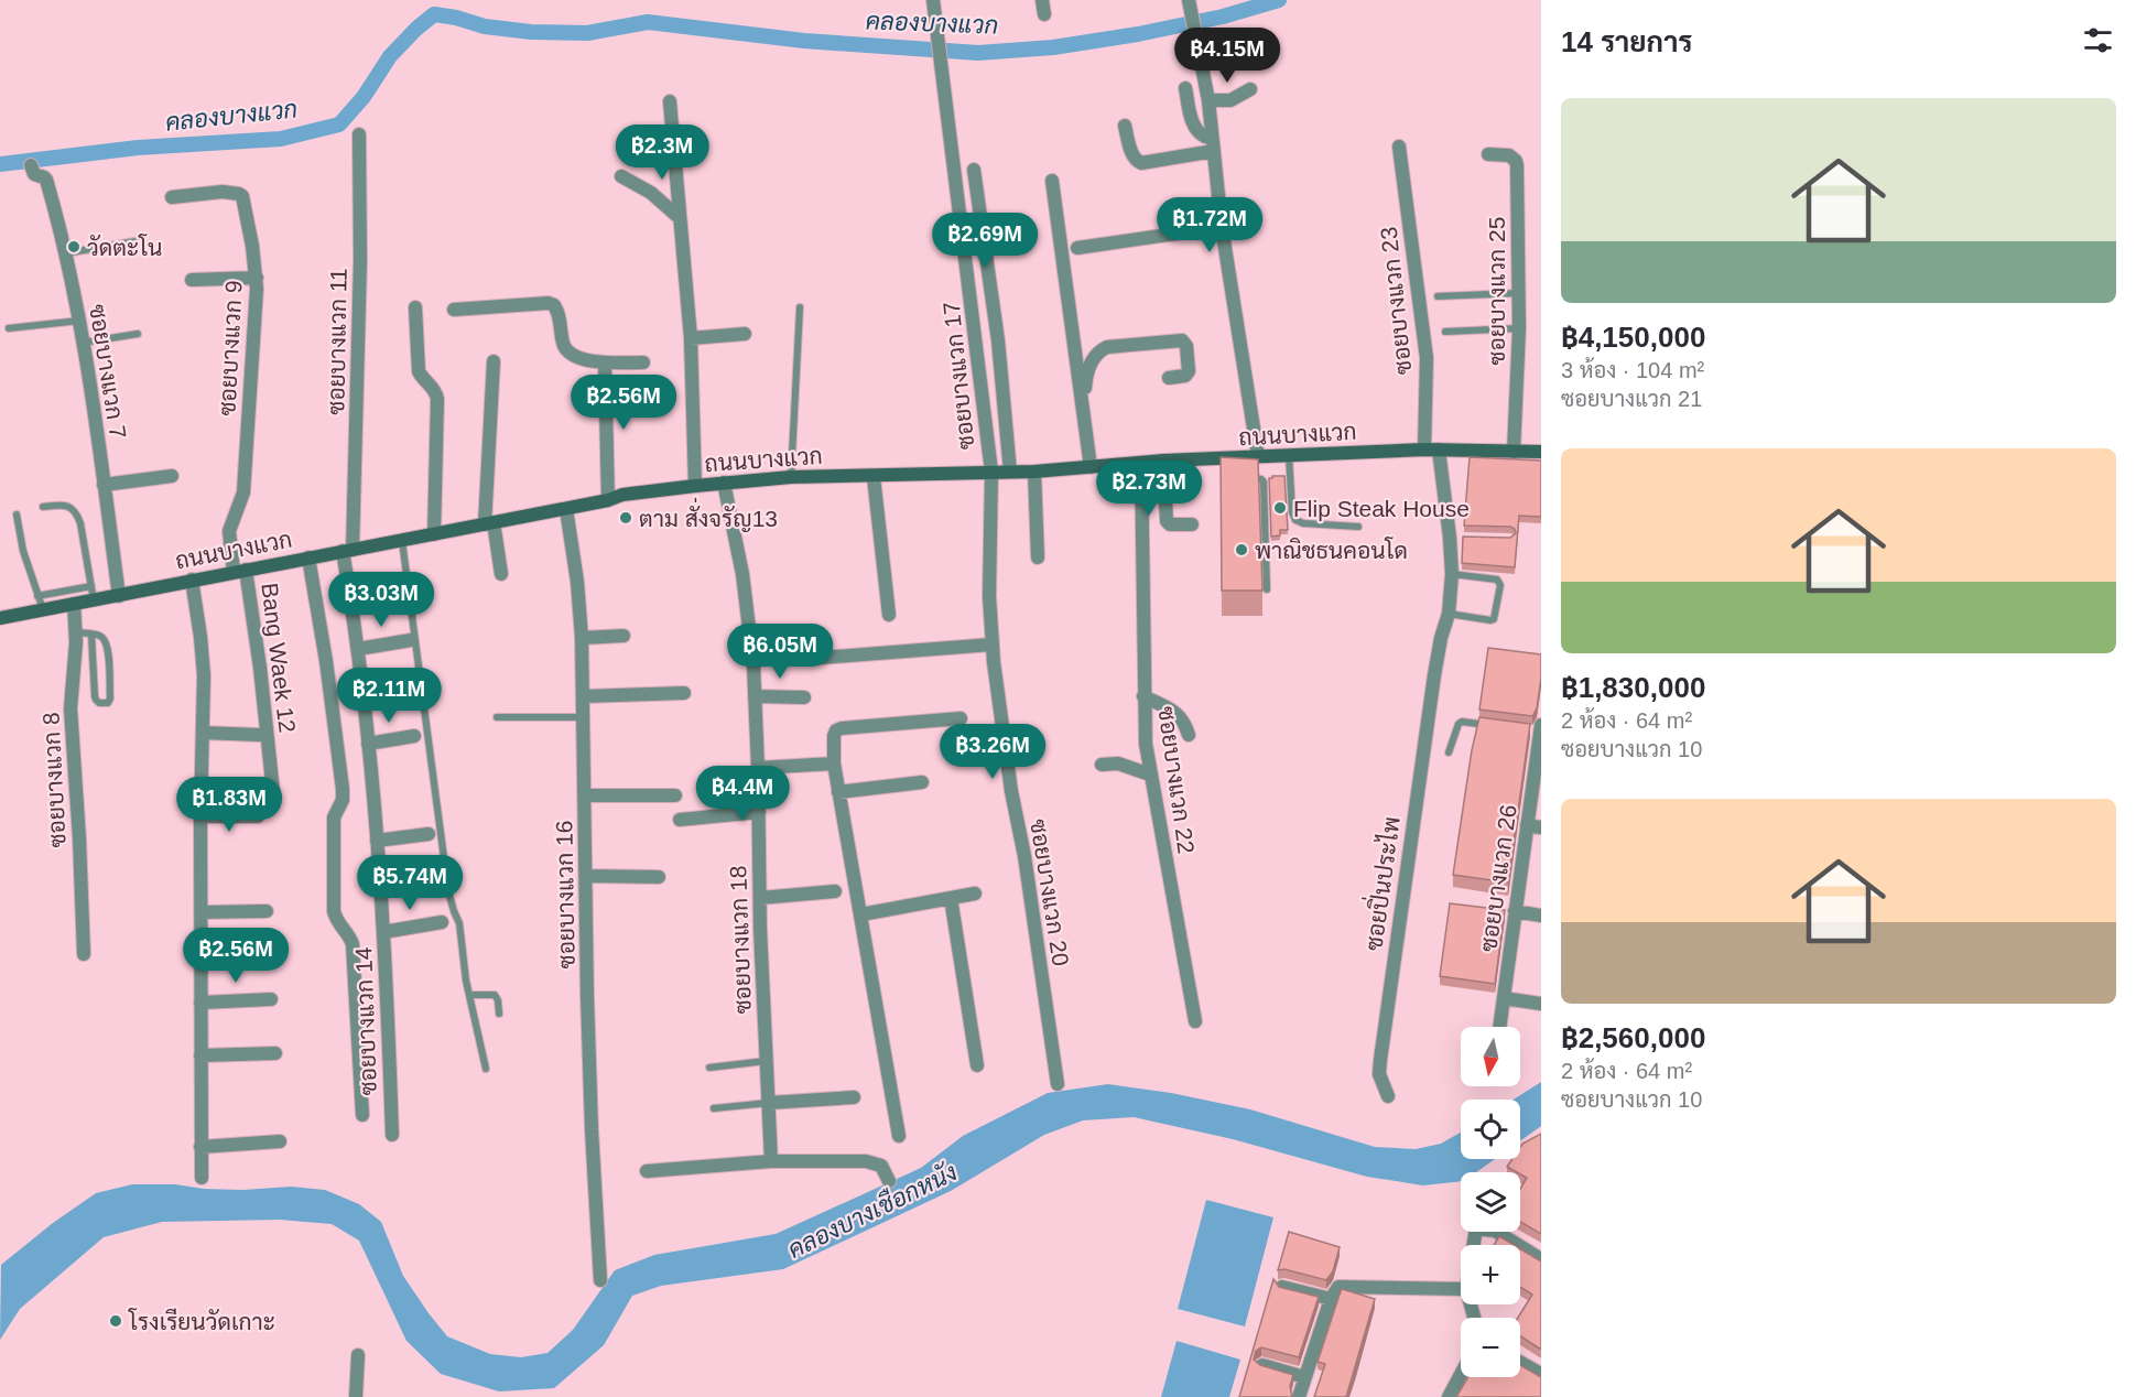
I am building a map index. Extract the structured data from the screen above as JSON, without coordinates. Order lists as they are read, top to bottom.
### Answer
{
  "streets": {
    "main road": ["ถนนบางแวก"],
    "street": [
      "ซอยบางแวก 25",
      "ซอยบางแวก 23",
      "ซอยบางแวก 11",
      "ซอยบางแวก 9",
      "ซอยบางแวก 7",
      "ซอยบางแวก 17",
      "Bang Waek 12",
      "ซอยบางแวก 8",
      "ซอยบางแวก 22",
      "ซอยบางแวก 26",
      "ซอยปิ่นประไพ",
      "ซอยบางแวก 20",
      "ซอยบางแวก 16",
      "ซอยบางแวก 18",
      "ซอยบางแวก 14"
    ]
  },
  "crossings": [
    ["ซอยบางแวก 25", "ถนนบางแวก"],
    ["ซอยบางแวก 23", "ถนนบางแวก"],
    ["ซอยบางแวก 23", "ซอยปิ่นประไพ"],
    ["ซอยบางแวก 11", "ถนนบางแวก"],
    ["ซอยบางแวก 11", "ซอยบางแวก 14"],
    ["ซอยบางแวก 9", "ถนนบางแวก"],
    ["ซอยบางแวก 9", "Bang Waek 12"],
    ["ซอยบางแวก 7", "ถนนบางแวก"],
    ["ซอยบางแวก 17", "ถนนบางแวก"],
    ["ซอยบางแวก 17", "ซอยบางแวก 20"],
    ["ถนนบางแวก", "Bang Waek 12"],
    ["ถนนบางแวก", "ซอยบางแวก 8"],
    ["ถนนบางแวก", "ซอยบางแวก 22"],
    ["ถนนบางแวก", "ซอยบางแวก 20"],
    ["ถนนบางแวก", "ซอยบางแวก 16"],
    ["ถนนบางแวก", "ซอยบางแวก 18"],
    ["ถนนบางแวก", "ซอยบางแวก 14"]
  ],
  "water": ["คลองบางแวก", "คลองบางเชือกหนัง"],
  "places": [
    "วัดตะโน",
    "Flip Steak House",
    "ตาม สั่งจรัญ13",
    "พาณิชธนคอนโด",
    "โรงเรียนวัดเกาะ"
  ],
  "north": "bottom",
  "page": {
    "heading": "14 รายการ",
    "price": [
      "฿4.15M",
      "฿2.3M",
      "฿1.72M",
      "฿2.69M",
      "฿2.56M",
      "฿2.73M",
      "฿3.03M",
      "฿6.05M",
      "฿2.11M",
      "฿3.26M",
      "฿4.4M",
      "฿1.83M",
      "฿5.74M",
      "฿2.56M"
    ],
    "list": [
      {
        "name": "฿4,150,000",
        "note": "3 ห้อง · 104 m² · ซอยบางแวก 21"
      },
      {
        "name": "฿1,830,000",
        "note": "2 ห้อง · 64 m² · ซอยบางแวก 10"
      },
      {
        "name": "฿2,560,000",
        "note": "2 ห้อง · 64 m² · ซอยบางแวก 10"
      }
    ],
    "map_buttons": ["+", "−"]
  }
}
